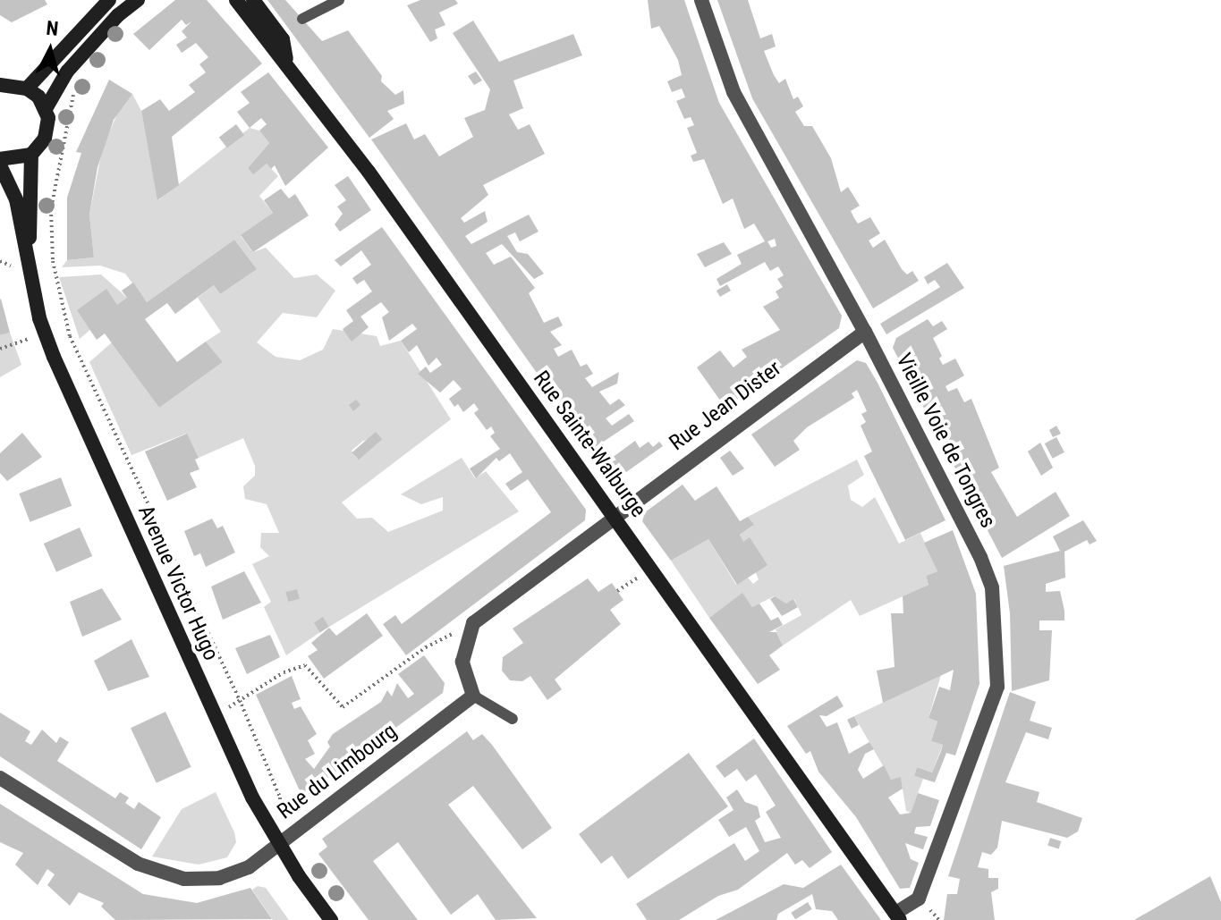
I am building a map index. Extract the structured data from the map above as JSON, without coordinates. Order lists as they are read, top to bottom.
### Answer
{
  "streets": {
    "street": [
      "Rue Jean Dister",
      "Vieille Voie de Tongres",
      "Rue Sainte-Walburge",
      "Avenue Victor Hugo",
      "Rue du Limbourg"
    ]
  },
  "crossings": [
    ["Rue Jean Dister", "Vieille Voie de Tongres"],
    ["Rue Jean Dister", "Rue Sainte-Walburge"],
    ["Vieille Voie de Tongres", "Rue Sainte-Walburge"],
    ["Avenue Victor Hugo", "Rue du Limbourg"]
  ],
  "north": "top"
}
